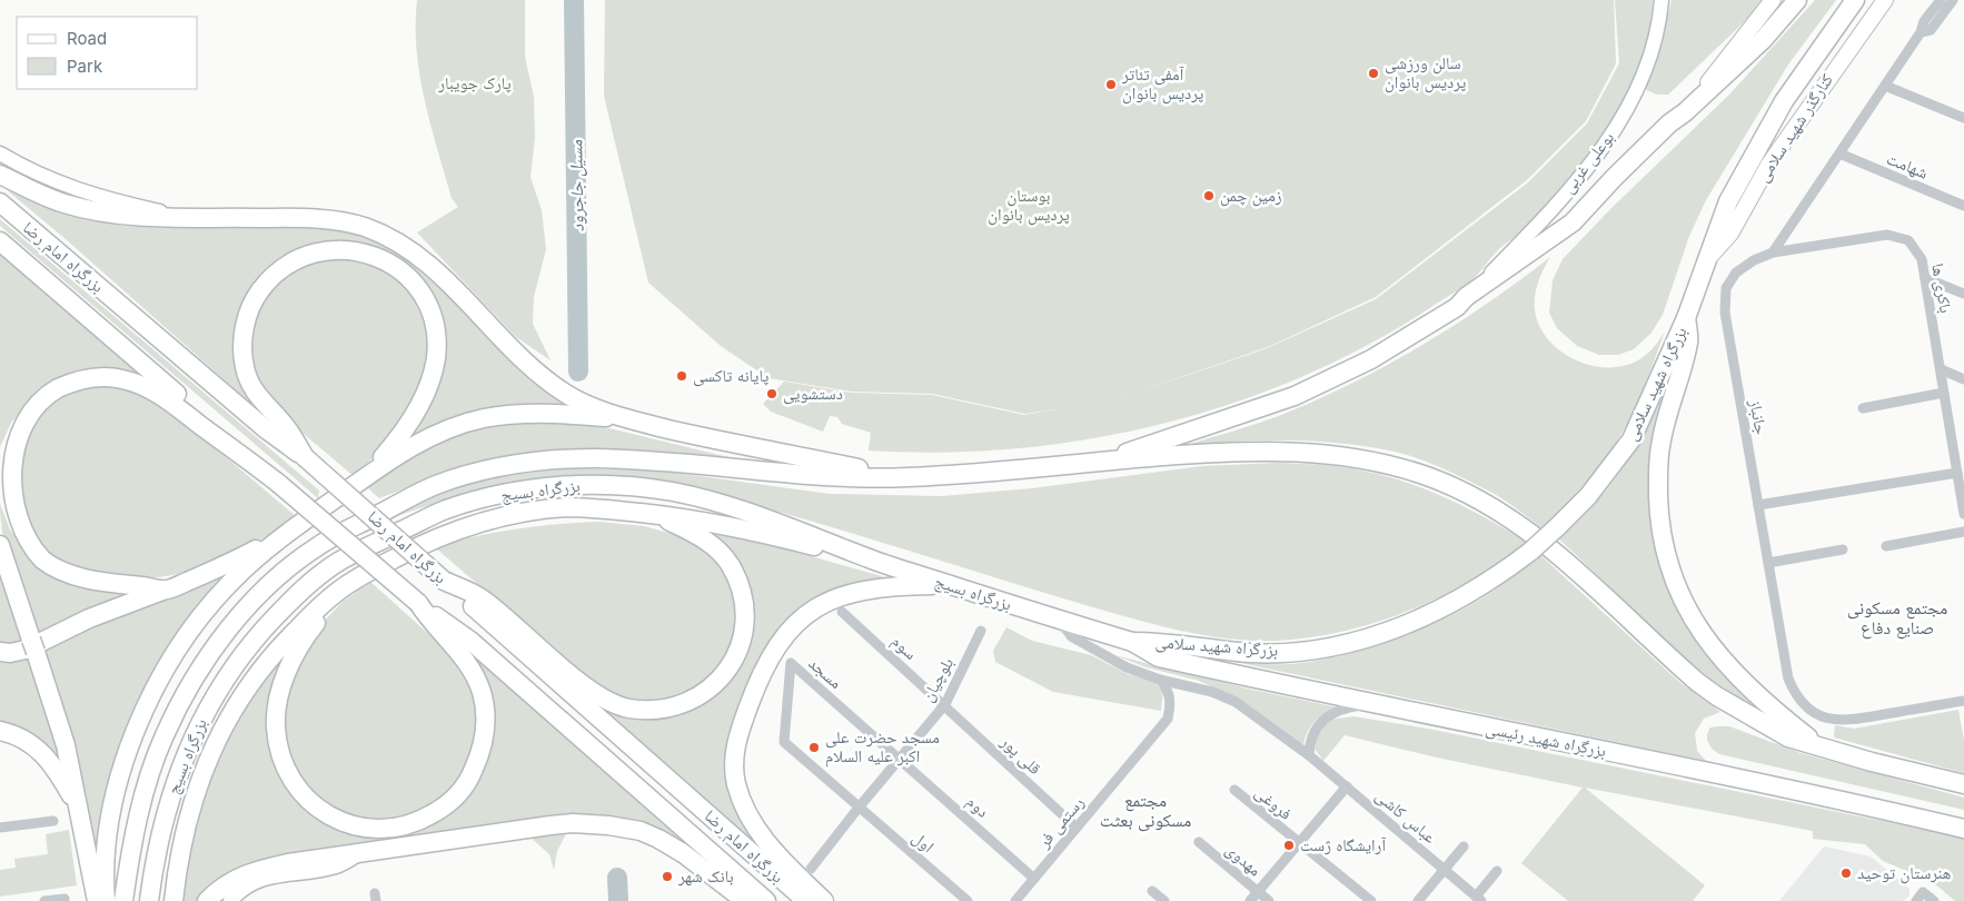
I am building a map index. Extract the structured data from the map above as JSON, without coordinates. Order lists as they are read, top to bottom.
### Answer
{
  "streets": {
    "highway": [
      "بزرگراه امام رضا",
      "بزرگراه شهید سلامی",
      "بزرگراه بسیج",
      "بزرگراه شهید رئیسی"
    ],
    "main road": ["کنارگذر شهید سلامی", "بوعلی غربی"],
    "street": [
      "شهامت",
      "باکری ها",
      "جانباز",
      "سوم",
      "مسجد",
      "بلوچیان",
      "قلی پور",
      "فروغی",
      "دوم",
      "عباس کاشی",
      "رستمی فر",
      "اول",
      "مهدوی"
    ]
  },
  "crossings": [
    ["کنارگذر شهید سلامی", "بزرگراه شهید سلامی"],
    ["باکری ها", "جانباز"],
    ["بزرگراه شهید سلامی", "بزرگراه بسیج"],
    ["بزرگراه شهید سلامی", "بزرگراه شهید رئیسی"],
    ["بزرگراه بسیج", "بزرگراه شهید رئیسی"],
    ["بزرگراه بسیج", "عباس کاشی"],
    ["سوم", "بلوچیان"],
    ["سوم", "قلی پور"],
    ["مسجد", "بلوچیان"],
    ["مسجد", "دوم"],
    ["مسجد", "اول"],
    ["بلوچیان", "قلی پور"],
    ["بلوچیان", "دوم"],
    ["بلوچیان", "اول"],
    ["قلی پور", "رستمی فر"],
    ["دوم", "رستمی فر"],
    ["عباس کاشی", "رستمی فر"]
  ],
  "districts": ["مجتمع مسکونی صنایع دفاع", "مجتمع مسکونی بعثت"],
  "water": ["مسیل جاجرود"],
  "parks": ["پارک جویبار", "بوستان پردیس بانوان"],
  "places": [
    "سالن ورزشی پردیس بانوان",
    "آمفی تئاتر پردیس بانوان",
    "زمین چمن",
    "پایانه تاکسی",
    "دستشویی",
    "مسجد حضرت علی اکبر علیه السلام",
    "آرایشگاه ژست",
    "هنرستان توحید",
    "بانک شهر"
  ],
  "legend": ["Road", "Park"]
}
